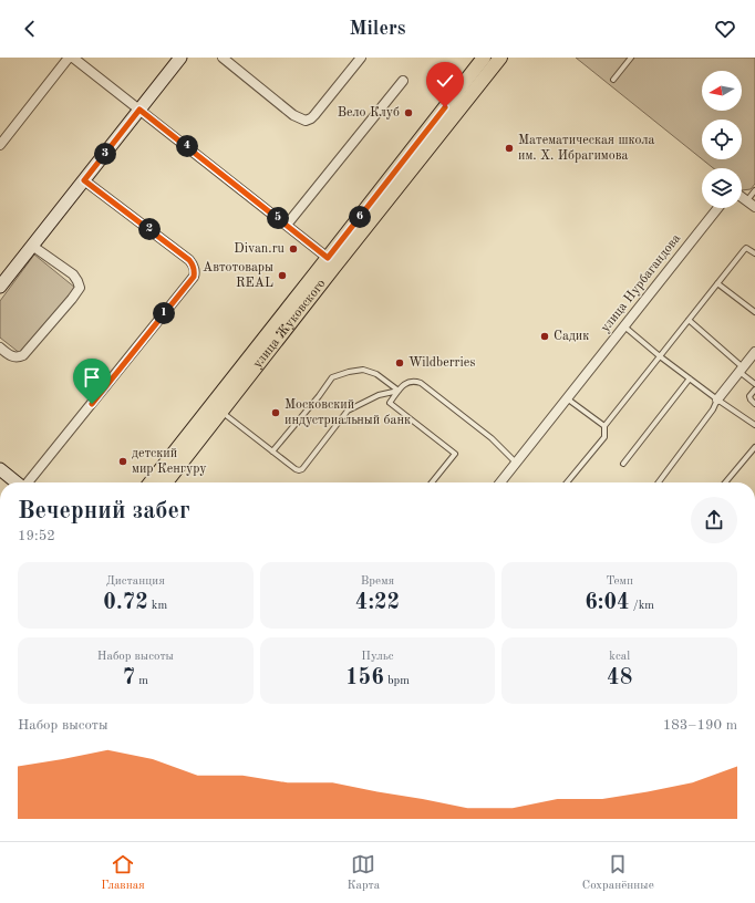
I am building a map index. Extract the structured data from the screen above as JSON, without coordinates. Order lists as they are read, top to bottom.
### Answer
{
  "streets": {
    "main road": ["улица Жуковского"],
    "street": ["улица Нурбагандова"]
  },
  "places": [
    "Вело Клуб",
    "Математическая школа им. Х. Ибрагимова",
    "Divan.ru",
    "Автотовары REAL",
    "Садик",
    "Wildberries",
    "Московский индустриальный банк",
    "детский мир Кенгуру"
  ],
  "north": "left",
  "page": {
    "header": "Milers",
    "pins": [
      "4",
      "3",
      "6",
      "5",
      "2",
      "1"
    ],
    "heading": ["Вечерний забег", "19:52"],
    "stats": [
      ["Дистанция", "0.72 km"],
      ["Время", "4:22"],
      ["Темп", "6:04 /km"],
      ["Набор высоты", "7 m"],
      ["Пульс", "156 bpm"],
      ["kcal", "48"]
    ],
    "chart": ["Набор высоты", "183–190 m"],
    "tabs": ["Главная", "Карта", "Сохранённые"]
  }
}
